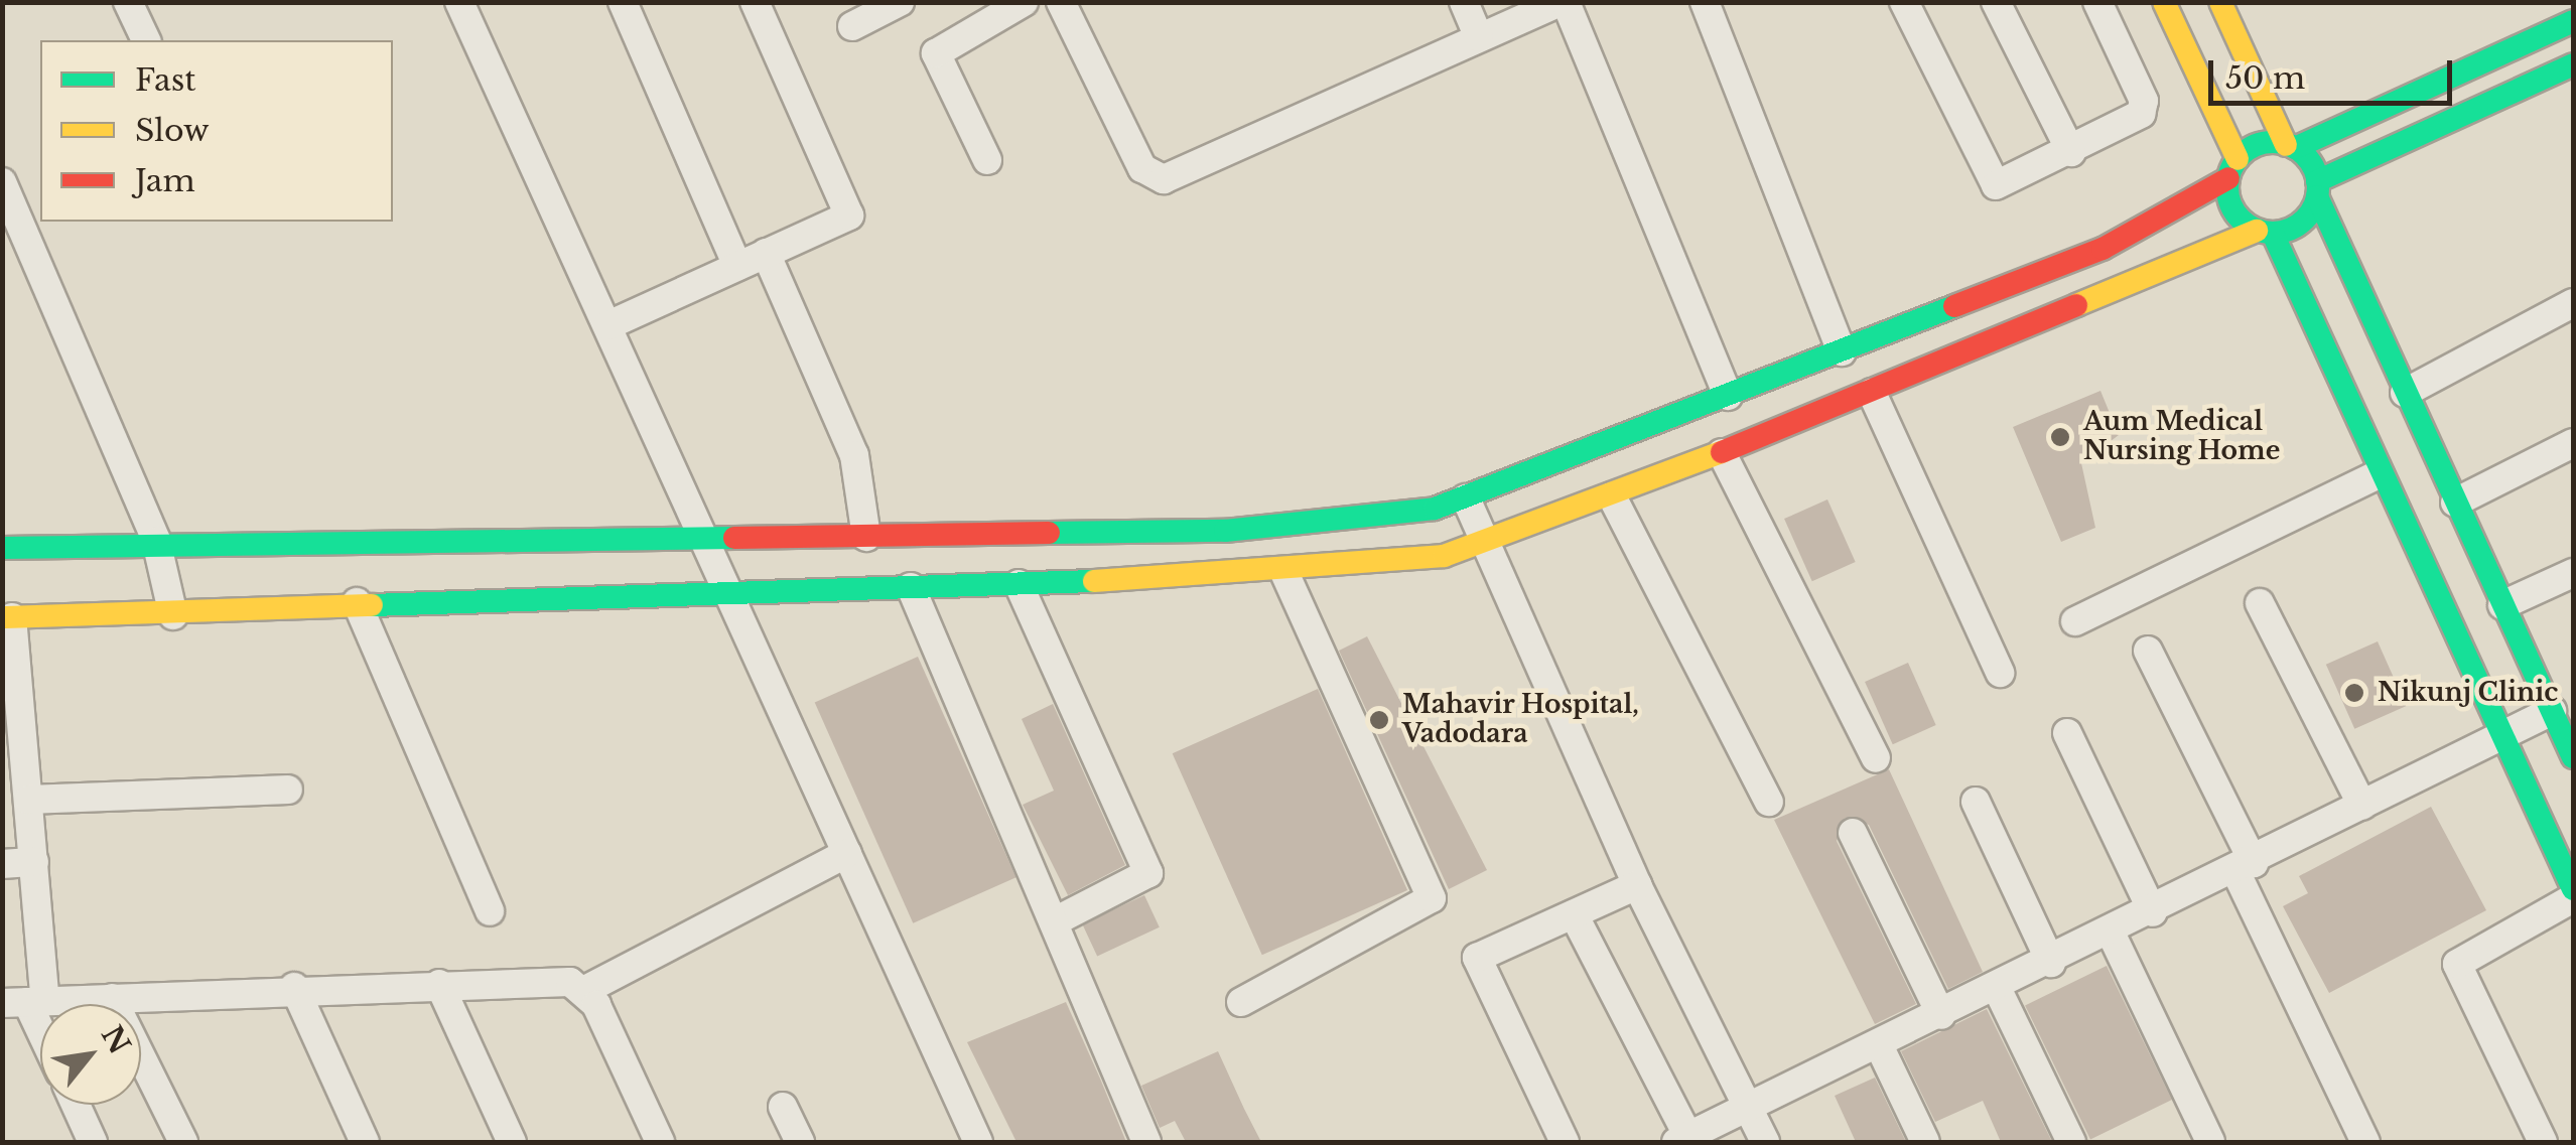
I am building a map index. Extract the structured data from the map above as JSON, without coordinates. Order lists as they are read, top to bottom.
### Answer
{
  "places": ["Aum Medical Nursing Home", "Nikunj Clinic", "Mahavir Hospital, Vadodara"],
  "legend": ["Fast", "Slow", "Jam"],
  "scale_bar": "50 m",
  "north": "top right"
}
